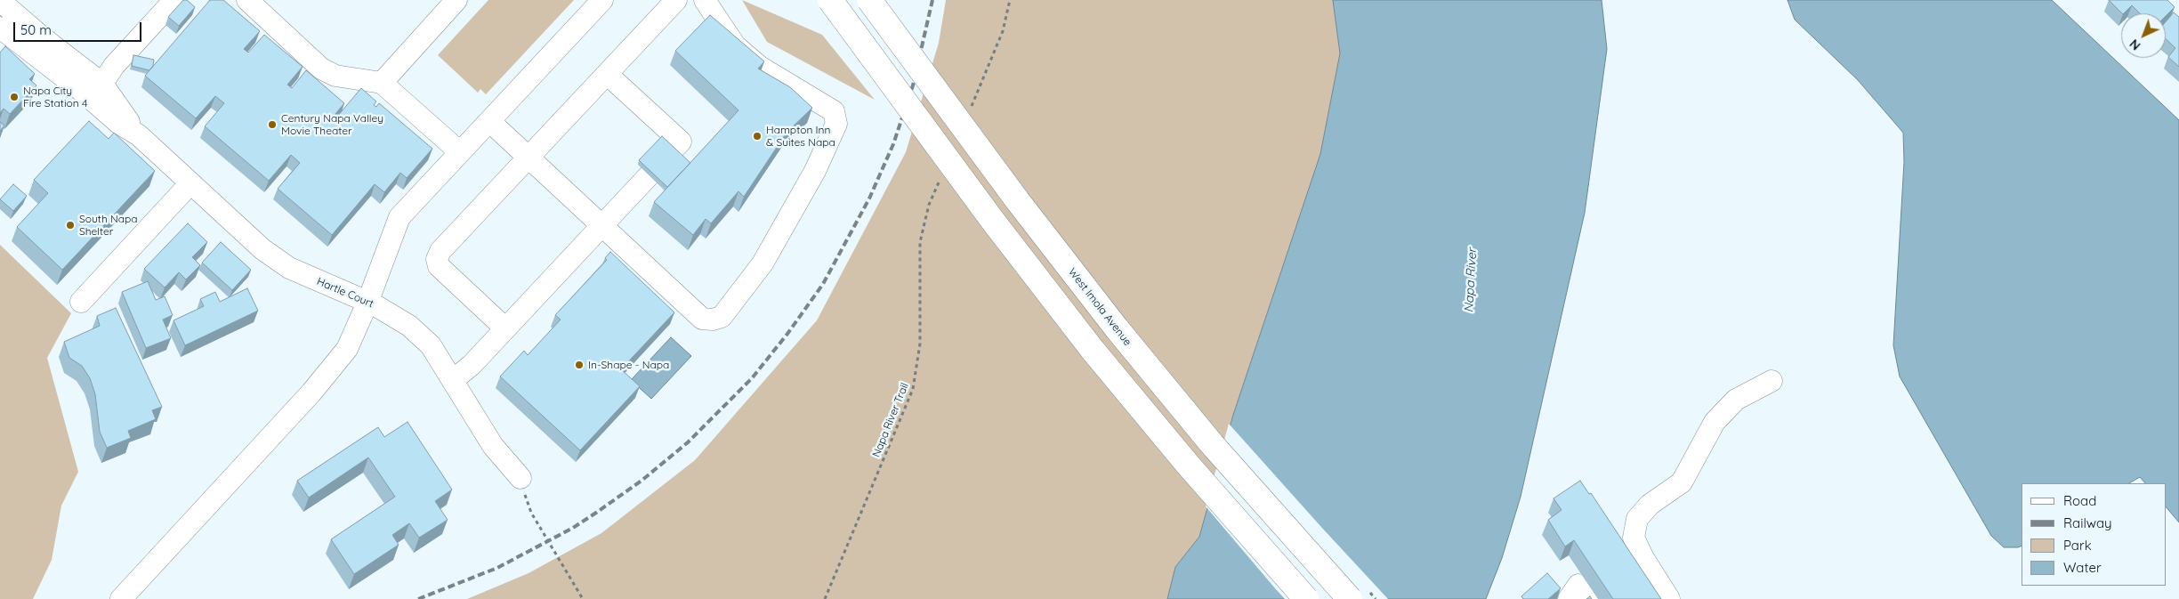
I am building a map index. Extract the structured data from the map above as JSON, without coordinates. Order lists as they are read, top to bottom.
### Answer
{
  "streets": {
    "main road": ["West Imola Avenue"],
    "street": ["Hartle Court"],
    "path": ["Napa River Trail"]
  },
  "water": ["Napa River"],
  "places": [
    "Napa City Fire Station 4",
    "Century Napa Valley Movie Theater",
    "Hampton Inn & Suites Napa",
    "South Napa Shelter",
    "In-Shape - Napa"
  ],
  "legend": [
    "Road",
    "Railway",
    "Park",
    "Water"
  ],
  "scale_bar": "50 m",
  "north": "bottom left"
}
